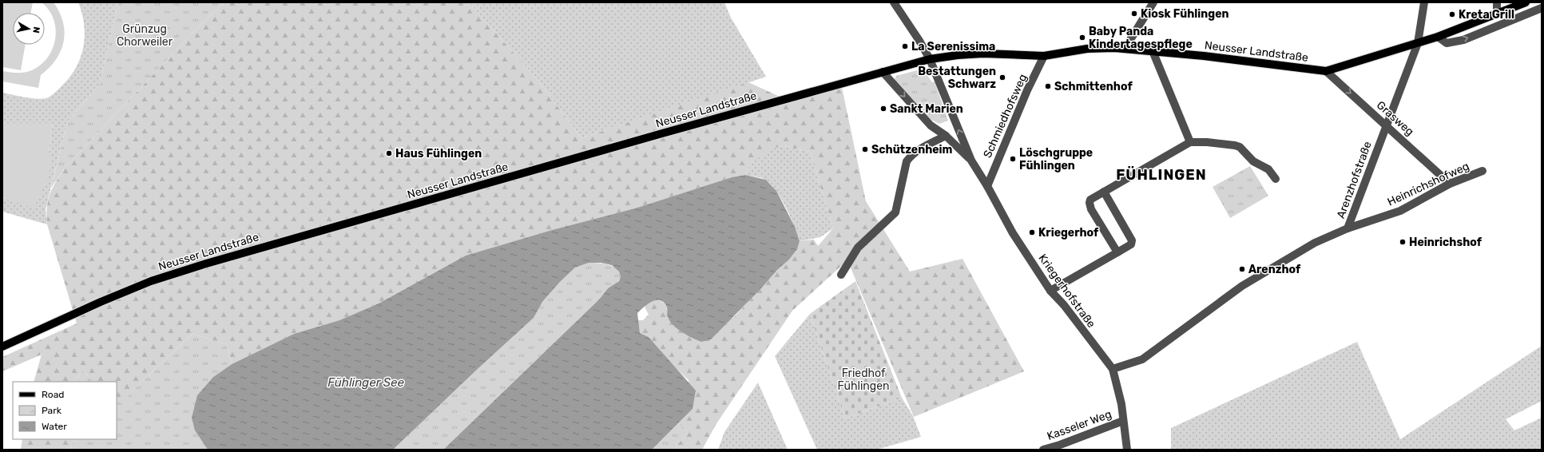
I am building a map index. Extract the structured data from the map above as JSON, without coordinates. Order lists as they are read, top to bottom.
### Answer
{
  "streets": {
    "main road": ["Neusser Landstraße"],
    "street": [
      "Schmiedhofsweg",
      "Grasweg",
      "Arenzhofstraße",
      "Heinrichshofweg",
      "Kriegerhofstraße",
      "Kasseler Weg"
    ]
  },
  "crossings": [
    ["Neusser Landstraße", "Schmiedhofsweg"],
    ["Neusser Landstraße", "Grasweg"],
    ["Neusser Landstraße", "Arenzhofstraße"],
    ["Neusser Landstraße", "Kriegerhofstraße"],
    ["Schmiedhofsweg", "Kriegerhofstraße"],
    ["Grasweg", "Arenzhofstraße"],
    ["Grasweg", "Heinrichshofweg"],
    ["Arenzhofstraße", "Heinrichshofweg"],
    ["Arenzhofstraße", "Kriegerhofstraße"],
    ["Kriegerhofstraße", "Kasseler Weg"]
  ],
  "one_way": ["Grasweg"],
  "districts": ["FÜHLINGEN"],
  "water": ["Fühlinger See"],
  "parks": ["Grünzug Chorweiler", "Friedhof Fühlingen"],
  "places": [
    "Kiosk Fühlingen",
    "Kreta Grill",
    "Baby Panda Kindertagespflege",
    "La Serenissima",
    "Bestattungen Schwarz",
    "Schmittenhof",
    "Sankt Marien",
    "Schützenheim",
    "Haus Fühlingen",
    "Löschgruppe Fühlingen",
    "Kriegerhof",
    "Heinrichshof",
    "Arenzhof"
  ],
  "legend": ["Road", "Park", "Water"],
  "north": "right"
}
